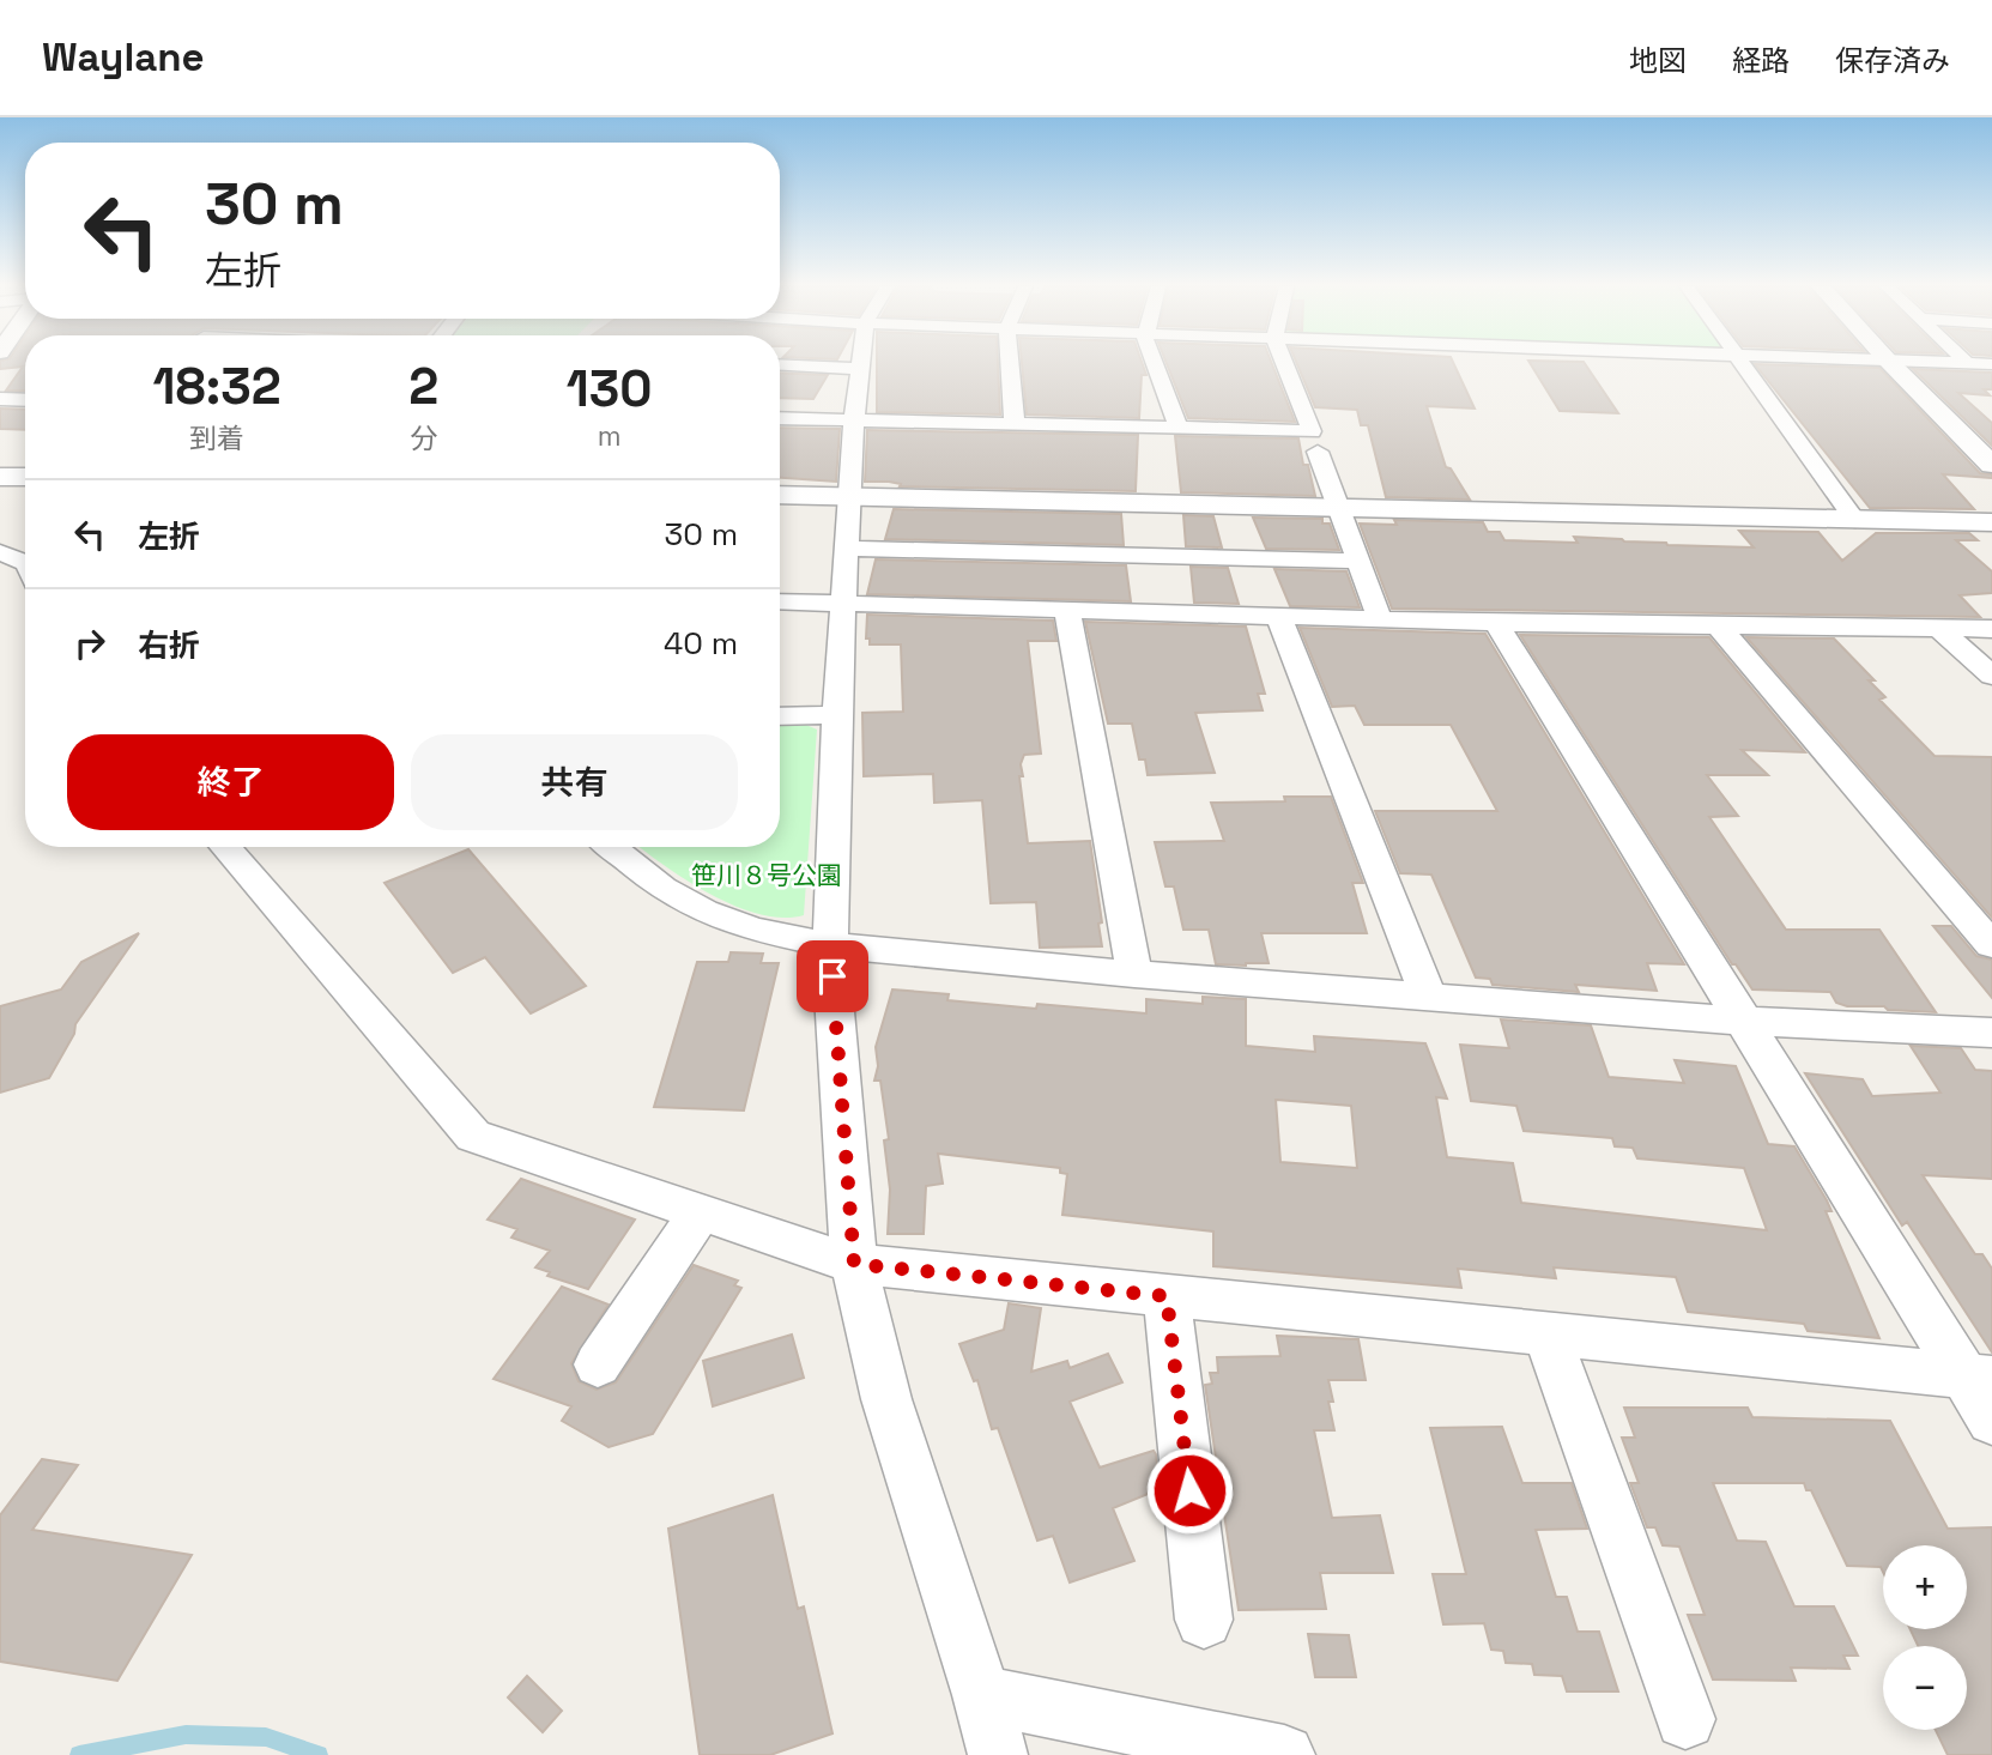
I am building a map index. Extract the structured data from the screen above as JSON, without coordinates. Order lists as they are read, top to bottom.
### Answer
{
  "parks": ["笹川８号公園"],
  "page": {
    "header": "Waylane",
    "nav": ["地図", "経路", "保存済み"],
    "turn": ["30 m", "左折"],
    "eta": [
      "18:32",
      "到着",
      "2",
      "分",
      "130",
      "m"
    ],
    "list": [
      {
        "name": "左折",
        "value": "30 m"
      },
      {
        "name": "右折",
        "value": "40 m"
      }
    ],
    "buttons": ["終了", "共有"],
    "map_buttons": ["+", "−"]
  }
}
